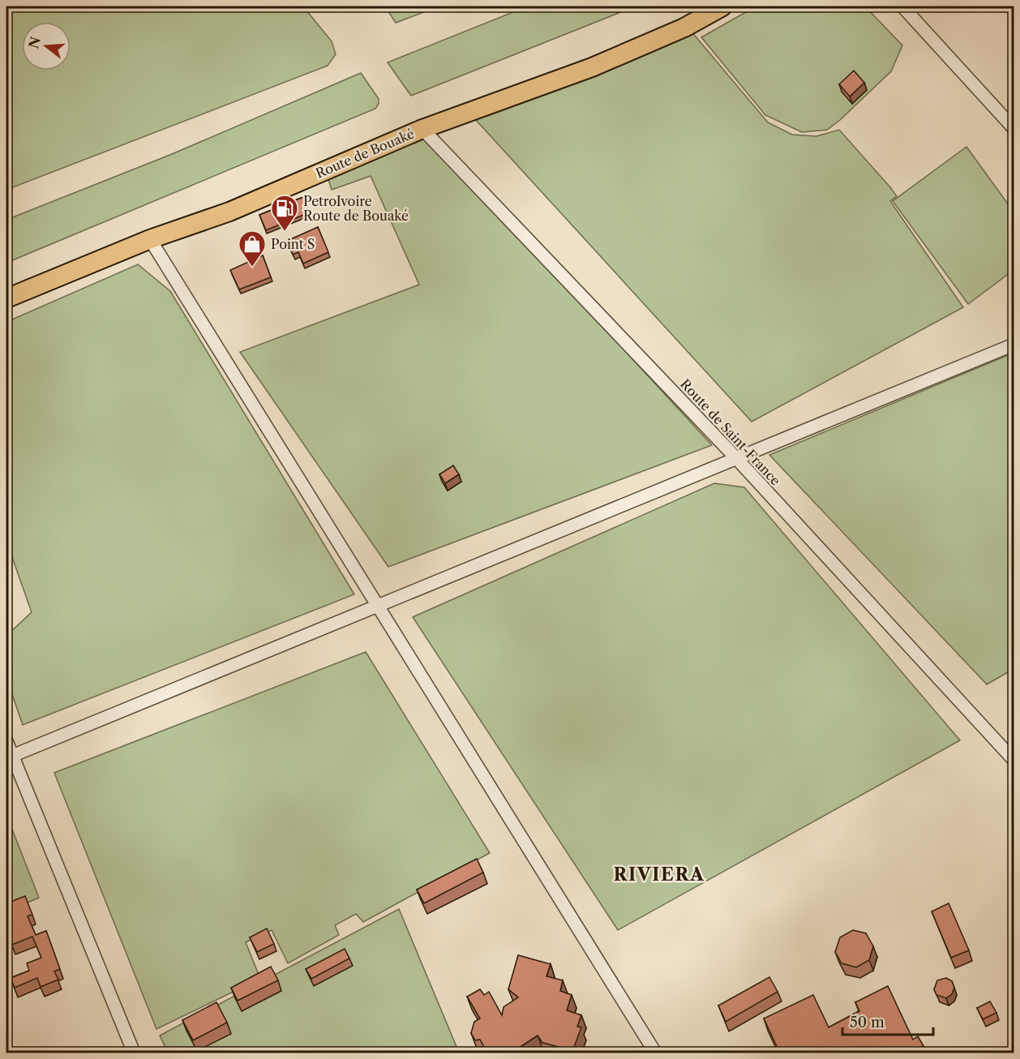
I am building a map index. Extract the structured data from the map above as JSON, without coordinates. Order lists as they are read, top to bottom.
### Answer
{
  "streets": {
    "highway": ["Route de Bouaké"],
    "street": ["Route de Saint-France"]
  },
  "crossings": [
    ["Route de Bouaké", "Route de Saint-France"]
  ],
  "districts": ["RIVIERA"],
  "places": {
    "fuel station": ["PetroIvoire Route de Bouaké"],
    "shop": ["Point S"]
  },
  "scale_bar": "50 m",
  "north": "left"
}
